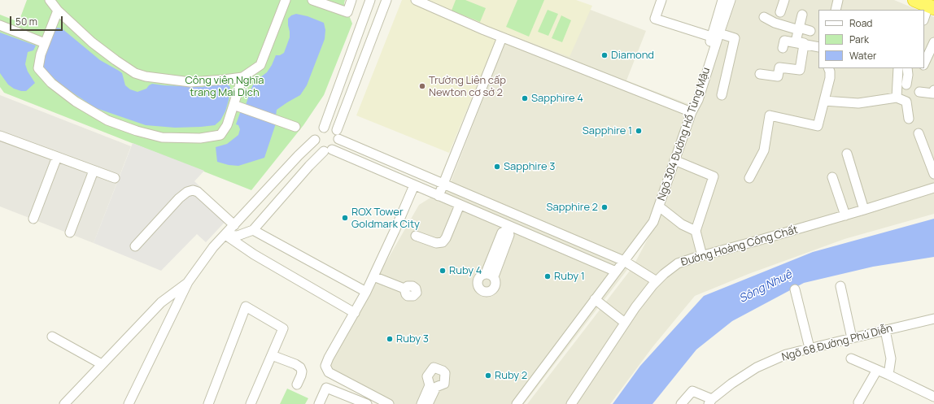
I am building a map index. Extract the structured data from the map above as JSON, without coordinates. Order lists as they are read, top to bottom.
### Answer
{
  "streets": {
    "street": ["Ngõ 304 Đường Hồ Tùng Mậu", "Đường Hoàng Công Chất", "Ngõ 68 Đường Phú Diễn"]
  },
  "water": ["Sông Nhuệ"],
  "parks": ["Công viên Nghĩa trang Mai Dịch"],
  "places": [
    "Diamond",
    "Trường Liên cấp Newton cơ sở 2",
    "Sapphire 4",
    "Sapphire 1",
    "Sapphire 3",
    "Sapphire 2",
    "ROX Tower Goldmark City",
    "Ruby 4",
    "Ruby 1",
    "Ruby 3",
    "Ruby 2"
  ],
  "legend": ["Road", "Park", "Water"],
  "scale_bar": "50 m"
}
